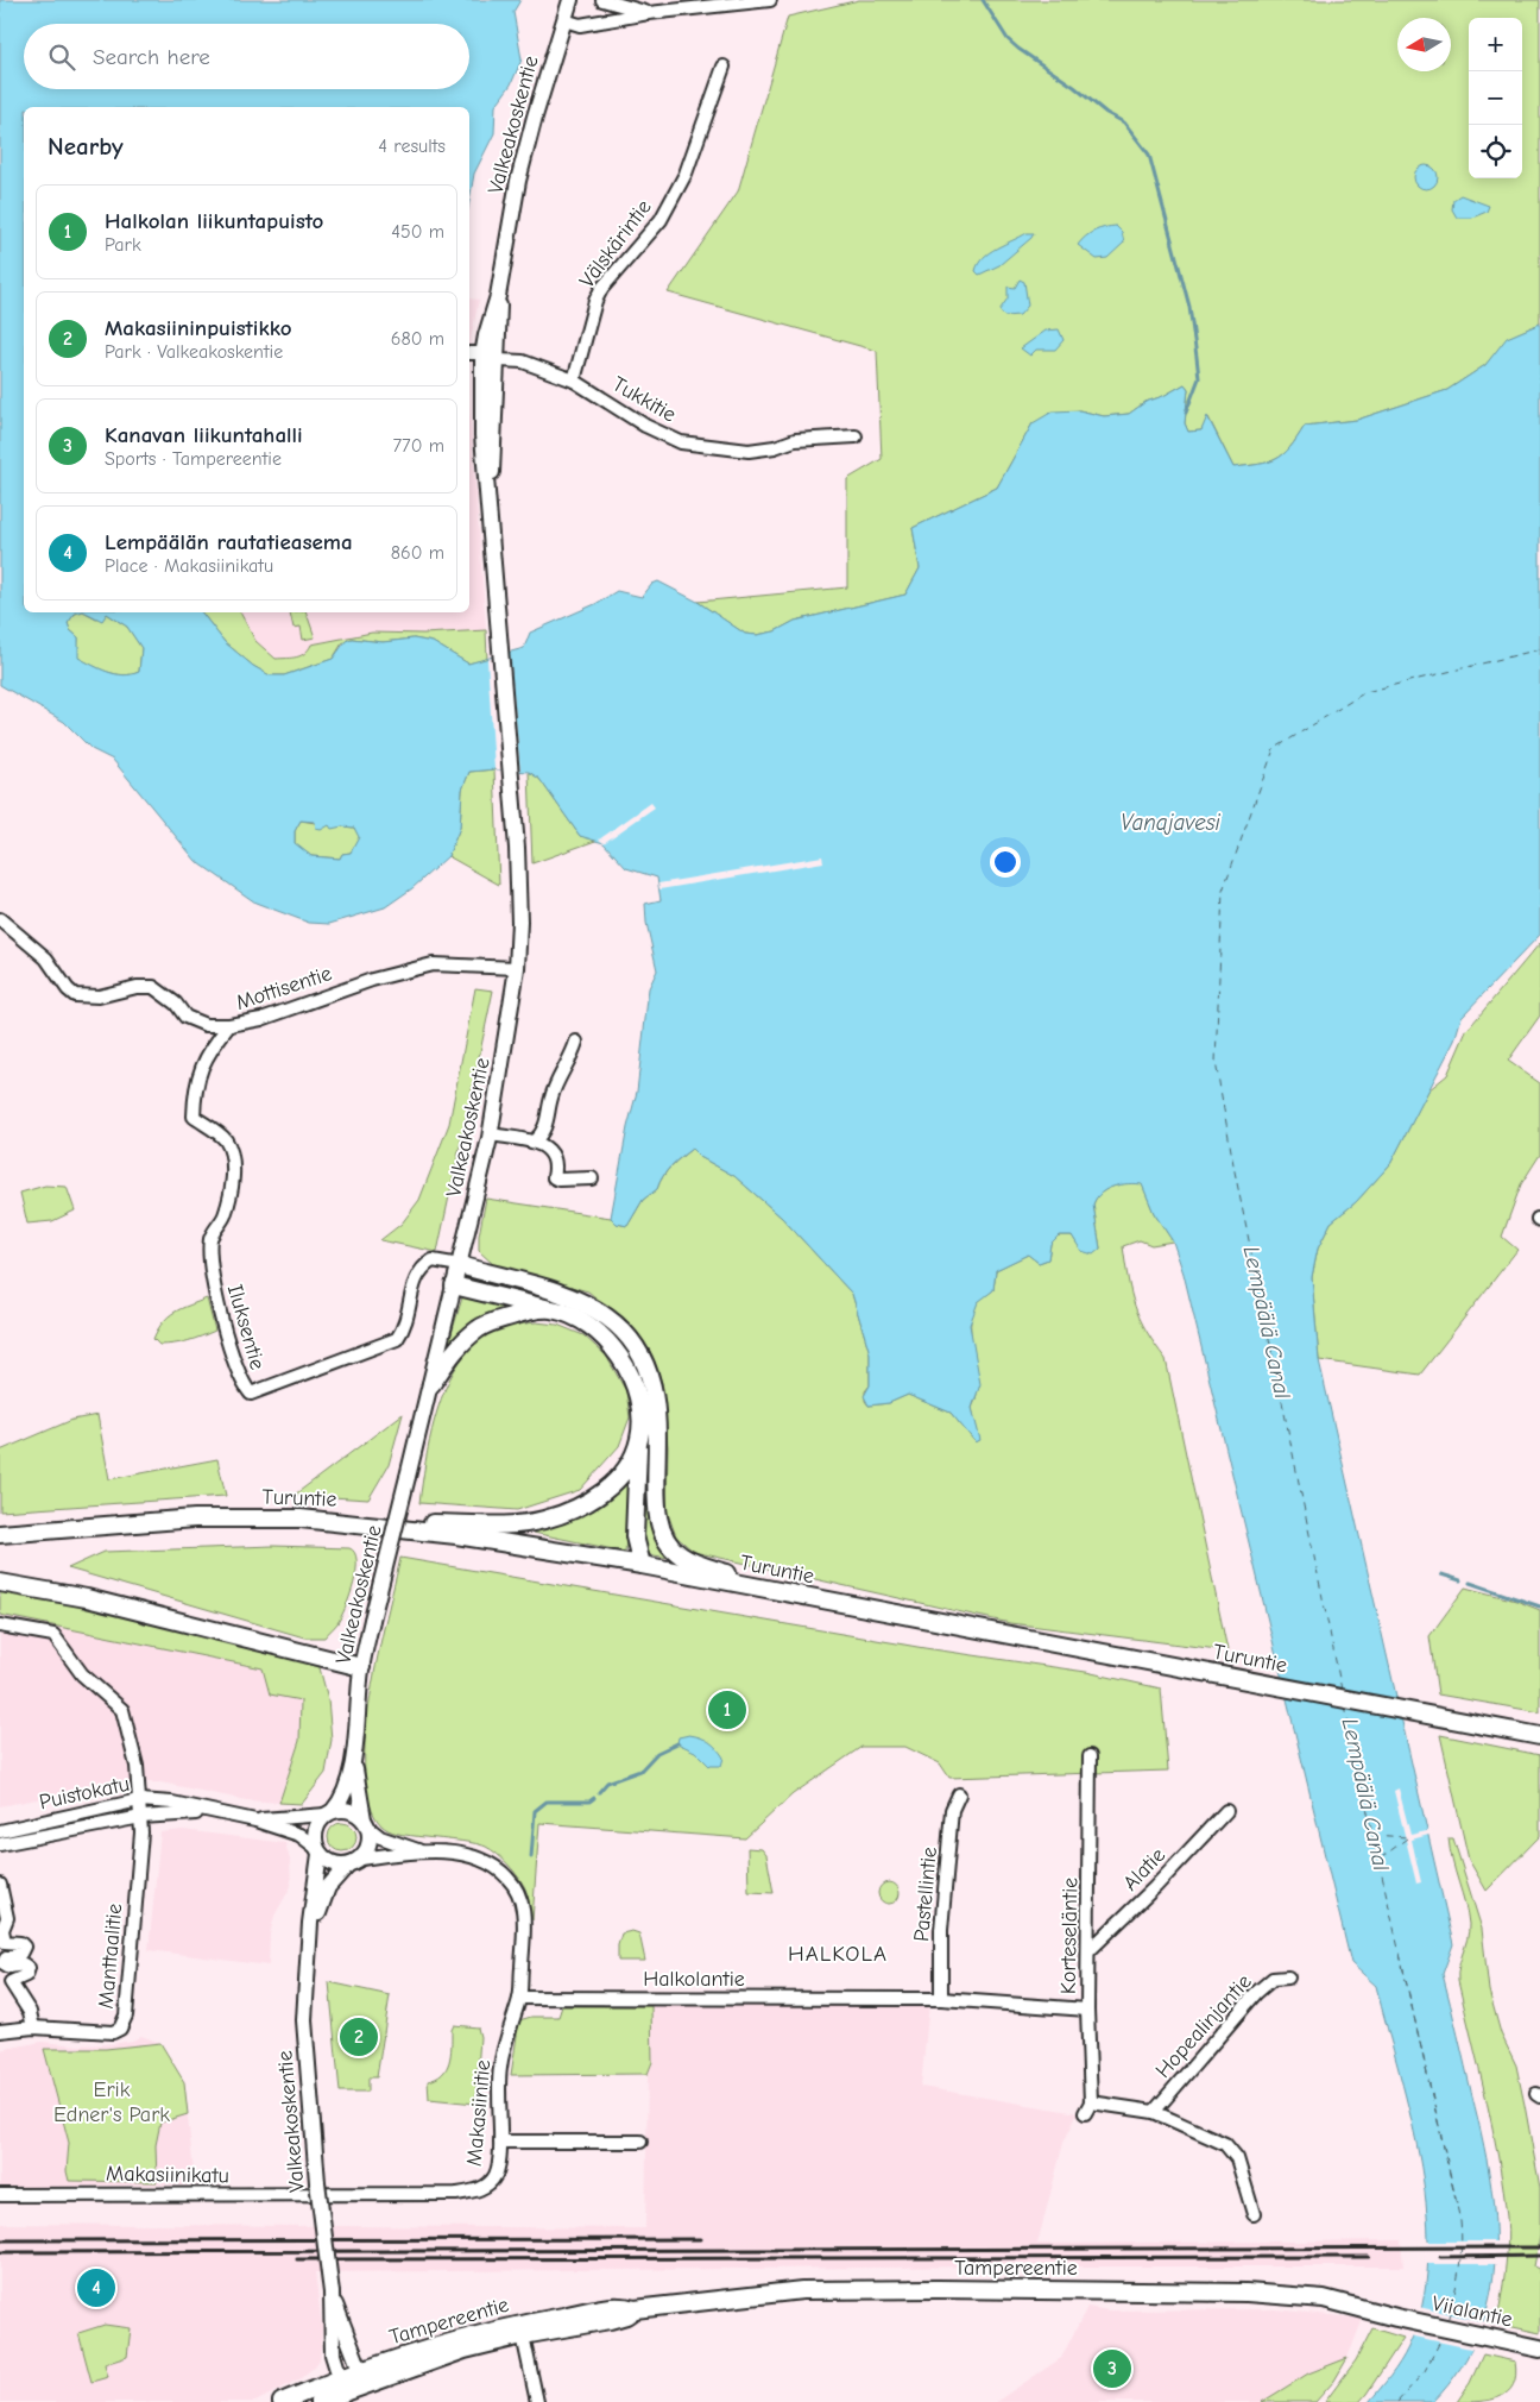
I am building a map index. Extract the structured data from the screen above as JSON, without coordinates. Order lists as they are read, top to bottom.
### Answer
{
  "streets": {
    "main road": ["Turuntie", "Tampereentie", "Viialantie"],
    "street": [
      "Valkeakoskentie",
      "Välskärintie",
      "Tukkitie",
      "Mottisentie",
      "Iluksentie",
      "Puistokatu",
      "Alatie",
      "Pastellintie",
      "Korteseläntie",
      "Manttaalitie",
      "Halkolantie",
      "Hopealinjantie",
      "Makasiinitie",
      "Makasiinikatu"
    ]
  },
  "crossings": [
    ["Valkeakoskentie", "Tukkitie"],
    ["Valkeakoskentie", "Mottisentie"],
    ["Valkeakoskentie", "Iluksentie"],
    ["Valkeakoskentie", "Puistokatu"],
    ["Valkeakoskentie", "Tampereentie"],
    ["Välskärintie", "Tukkitie"],
    ["Mottisentie", "Iluksentie"],
    ["Puistokatu", "Manttaalitie"],
    ["Alatie", "Korteseläntie"],
    ["Pastellintie", "Halkolantie"],
    ["Korteseläntie", "Halkolantie"],
    ["Korteseläntie", "Hopealinjantie"],
    ["Halkolantie", "Makasiinitie"],
    ["Makasiinitie", "Makasiinikatu"],
    ["Tampereentie", "Viialantie"]
  ],
  "districts": ["HALKOLA"],
  "water": ["Vanajavesi", "Lempäälä Canal"],
  "parks": ["Erik Edner's Park"],
  "north": "left",
  "page": {
    "map_buttons": ["+", "−"],
    "search": "Search here",
    "heading": ["Nearby", "4 results"],
    "list": [
      {
        "mark": "1",
        "name": "Halkolan liikuntapuisto",
        "note": "Park",
        "value": "450 m"
      },
      {
        "mark": "2",
        "name": "Makasiininpuistikko",
        "note": "Park · Valkeakoskentie",
        "value": "680 m"
      },
      {
        "mark": "3",
        "name": "Kanavan liikuntahalli",
        "note": "Sports · Tampereentie",
        "value": "770 m"
      },
      {
        "mark": "4",
        "name": "Lempäälän rautatieasema",
        "note": "Place · Makasiinikatu",
        "value": "860 m"
      }
    ],
    "pins": [
      "1",
      "2",
      "4",
      "3"
    ]
  }
}
